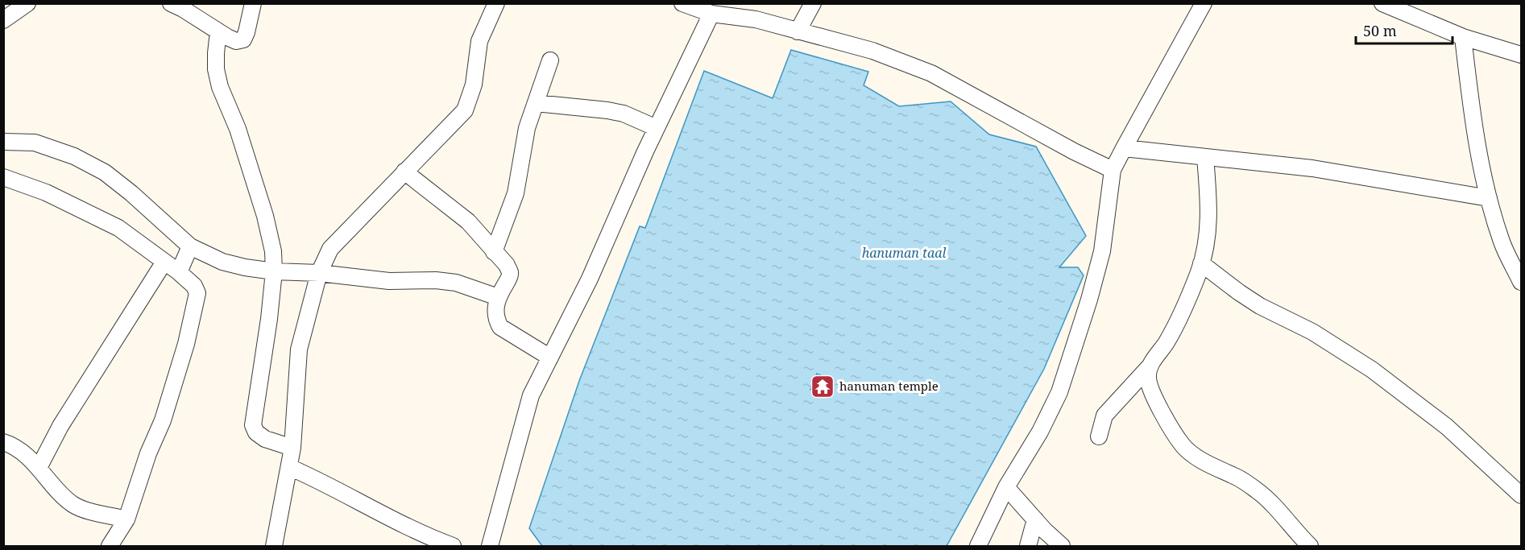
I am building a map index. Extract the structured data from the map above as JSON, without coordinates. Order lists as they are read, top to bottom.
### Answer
{
  "water": ["hanuman taal"],
  "places": {
    "temple": ["hanuman temple"]
  },
  "scale_bar": "50 m"
}
